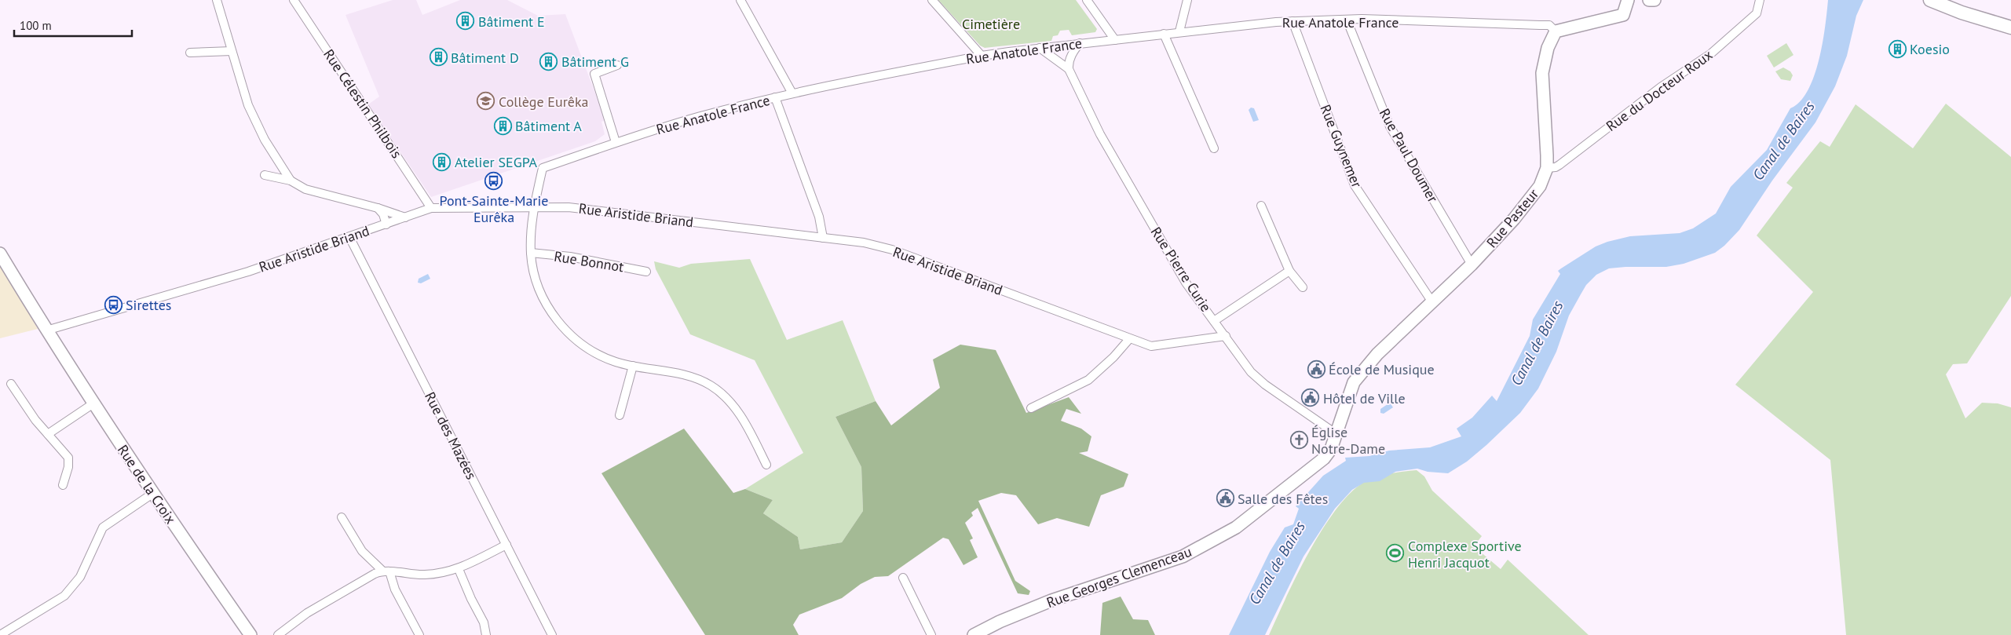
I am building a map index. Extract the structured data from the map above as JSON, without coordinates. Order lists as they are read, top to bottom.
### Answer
{
  "streets": {
    "main road": ["Rue Pasteur", "Rue de la Croix", "Rue Georges Clemenceau"],
    "street": [
      "Rue Anatole France",
      "Rue du Docteur Roux",
      "Rue Célestin Philbois",
      "Rue Guynemer",
      "Rue Paul Doumer",
      "Rue Aristide Briand",
      "Rue Bonnot",
      "Rue Pierre Curie",
      "Rue des Mazées"
    ]
  },
  "crossings": [
    ["Rue Anatole France", "Rue Guynemer"],
    ["Rue Anatole France", "Rue Paul Doumer"],
    ["Rue Anatole France", "Rue Aristide Briand"],
    ["Rue Anatole France", "Rue Pasteur"],
    ["Rue Anatole France", "Rue Pierre Curie"],
    ["Rue du Docteur Roux", "Rue Pasteur"],
    ["Rue Célestin Philbois", "Rue Aristide Briand"],
    ["Rue Guynemer", "Rue Pasteur"],
    ["Rue Paul Doumer", "Rue Pasteur"],
    ["Rue Aristide Briand", "Rue Pierre Curie"],
    ["Rue Aristide Briand", "Rue des Mazées"],
    ["Rue Aristide Briand", "Rue de la Croix"],
    ["Rue Pasteur", "Rue Pierre Curie"],
    ["Rue Pasteur", "Rue Georges Clemenceau"]
  ],
  "water": ["Canal de Baires"],
  "parks": ["Cimetière"],
  "places": {
    "building": [
      "Bâtiment E",
      "Koesio",
      "Bâtiment D",
      "Bâtiment G",
      "Bâtiment A",
      "Atelier SEGPA"
    ],
    "school or university": ["Collège Eurêka"],
    "bus stop": ["Pont-Sainte-Marie Eurêka", "Sirettes"],
    "public building": ["École de Musique", "Hôtel de Ville", "Salle des Fêtes"],
    "church": ["Église Notre-Dame"],
    "sports": ["Complexe Sportive Henri Jacquot"]
  },
  "scale_bar": "100 m"
}
